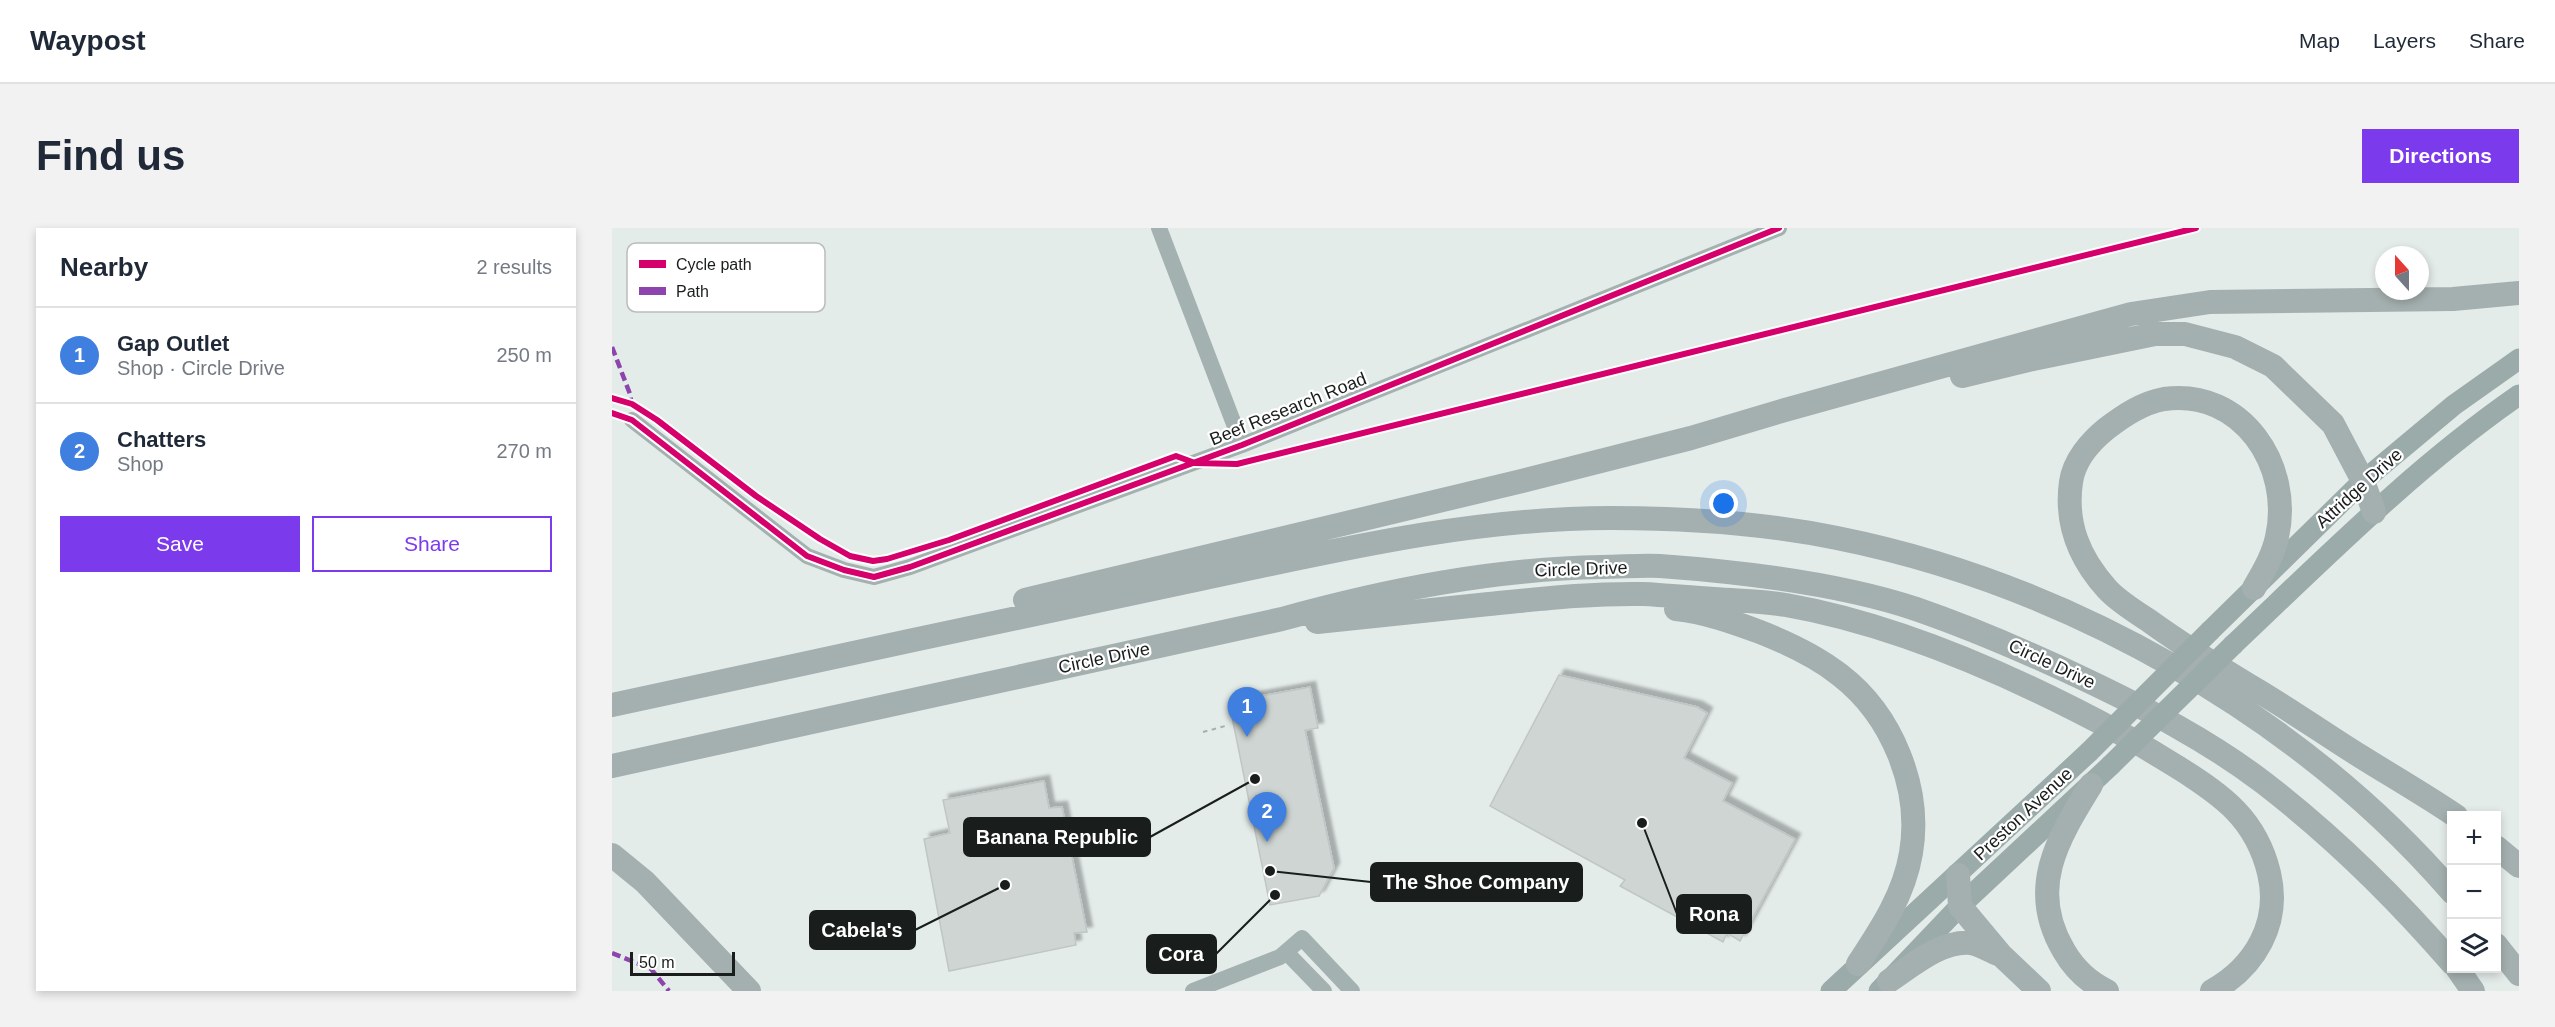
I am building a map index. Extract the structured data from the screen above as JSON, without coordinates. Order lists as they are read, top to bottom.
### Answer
{
  "streets": {
    "highway": ["Circle Drive"],
    "main road": ["Attridge Drive", "Preston Avenue"],
    "street": ["Beef Research Road"]
  },
  "crossings": [
    ["Attridge Drive", "Preston Avenue"]
  ],
  "places": [
    "Banana Republic",
    "Rona",
    "The Shoe Company",
    "Cabela's",
    "Cora"
  ],
  "legend": ["Cycle path", "Path"],
  "scale_bar": "50 m",
  "north": "top",
  "page": {
    "header": "Waypost",
    "nav": ["Map", "Layers", "Share"],
    "buttons": [
      "Directions",
      ["Save", "Share"]
    ],
    "title": "Find us",
    "heading": ["Nearby", "2 results"],
    "list": [
      {
        "mark": "1",
        "name": "Gap Outlet",
        "note": "Shop · Circle Drive",
        "value": "250 m"
      },
      {
        "mark": "2",
        "name": "Chatters",
        "note": "Shop",
        "value": "270 m"
      }
    ],
    "pins": ["1", "2"],
    "map_buttons": ["+", "−"],
    "scale": "50 m"
  }
}
